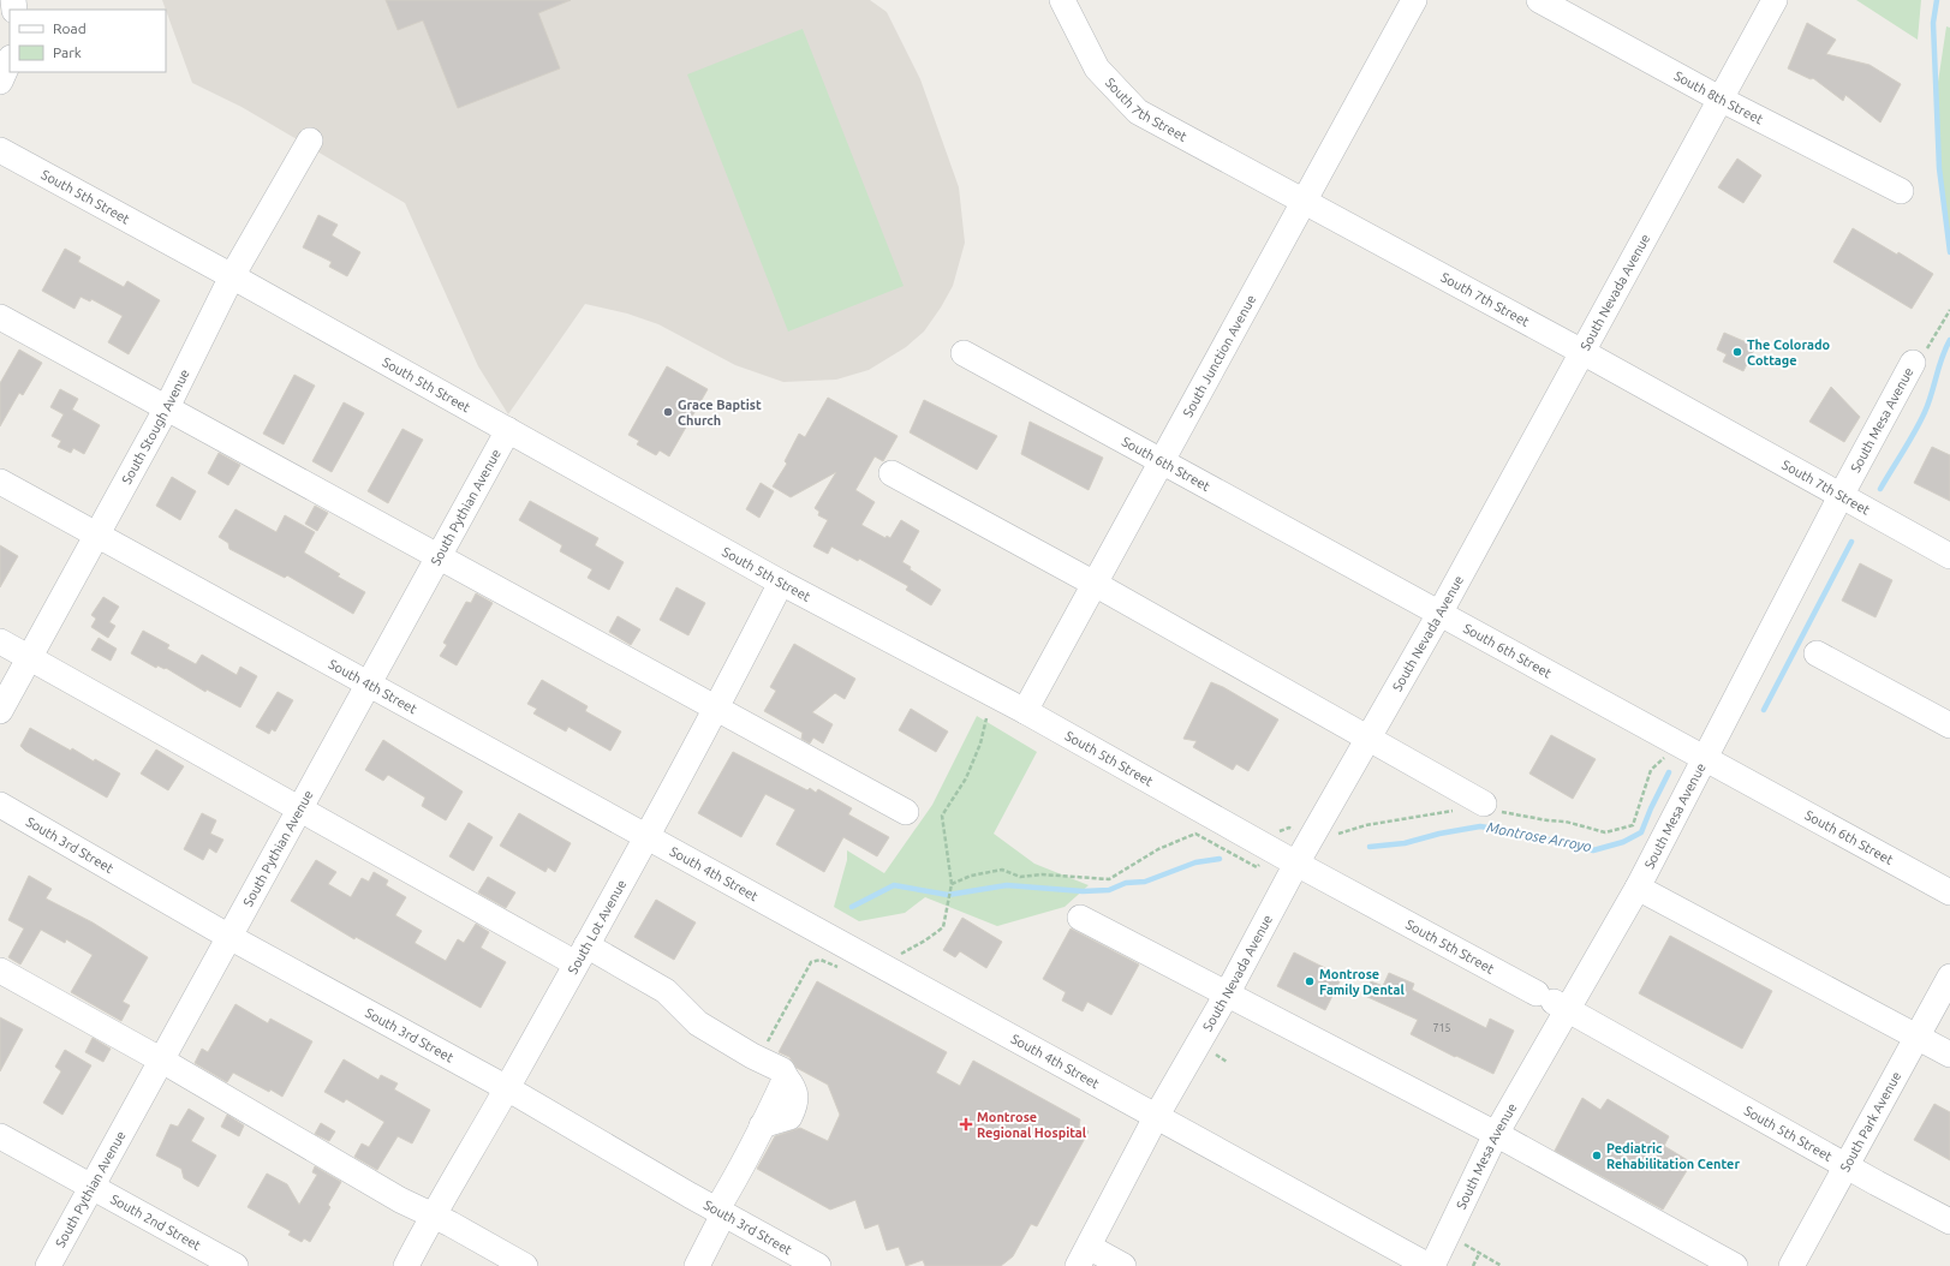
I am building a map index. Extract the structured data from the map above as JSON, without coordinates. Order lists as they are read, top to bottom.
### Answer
{
  "streets": {
    "street": [
      "South 8th Street",
      "South 7th Street",
      "South 5th Street",
      "South Nevada Avenue",
      "South Junction Avenue",
      "South Mesa Avenue",
      "South Stough Avenue",
      "South 6th Street",
      "South Pythian Avenue",
      "South 4th Street",
      "South 3rd Street",
      "South Lot Avenue",
      "South Park Avenue",
      "South 2nd Street"
    ]
  },
  "crossings": [
    ["South 8th Street", "South Nevada Avenue"],
    ["South 7th Street", "South Nevada Avenue"],
    ["South 7th Street", "South Junction Avenue"],
    ["South 7th Street", "South Mesa Avenue"],
    ["South 5th Street", "South Nevada Avenue"],
    ["South 5th Street", "South Junction Avenue"],
    ["South 5th Street", "South Mesa Avenue"],
    ["South 5th Street", "South Stough Avenue"],
    ["South 5th Street", "South Pythian Avenue"],
    ["South 5th Street", "South Lot Avenue"],
    ["South 5th Street", "South Park Avenue"],
    ["South Nevada Avenue", "South 6th Street"],
    ["South Nevada Avenue", "South 4th Street"],
    ["South Junction Avenue", "South 6th Street"],
    ["South Mesa Avenue", "South 6th Street"],
    ["South Stough Avenue", "South 4th Street"],
    ["South Pythian Avenue", "South 4th Street"],
    ["South Pythian Avenue", "South 3rd Street"],
    ["South Pythian Avenue", "South 2nd Street"],
    ["South 4th Street", "South Lot Avenue"],
    ["South 3rd Street", "South Lot Avenue"]
  ],
  "water": ["Montrose Arroyo"],
  "places": {
    "other": [
      "The Colorado Cottage",
      "Grace Baptist Church",
      "Montrose Family Dental",
      "Pediatric Rehabilitation Center"
    ],
    "health": ["Montrose Regional Hospital"]
  },
  "house_numbers": ["715"],
  "legend": ["Road", "Park"]
}
